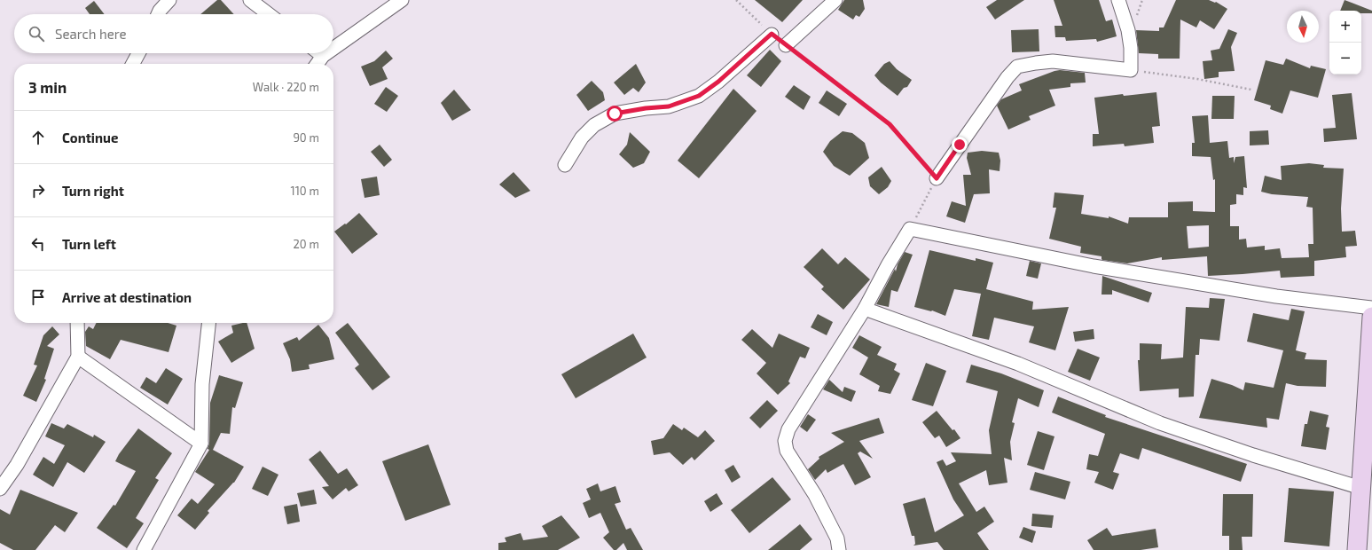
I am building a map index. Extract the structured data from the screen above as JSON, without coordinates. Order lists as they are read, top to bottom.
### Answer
{
  "north": "bottom",
  "page": {
    "map_buttons": ["+", "−"],
    "search": "Search here",
    "heading": ["3 min", "Walk · 220 m"],
    "list": [
      ["Continue", "90 m"],
      ["Turn right", "110 m"],
      ["Turn left", "20 m"],
      "Arrive at destination"
    ]
  }
}
